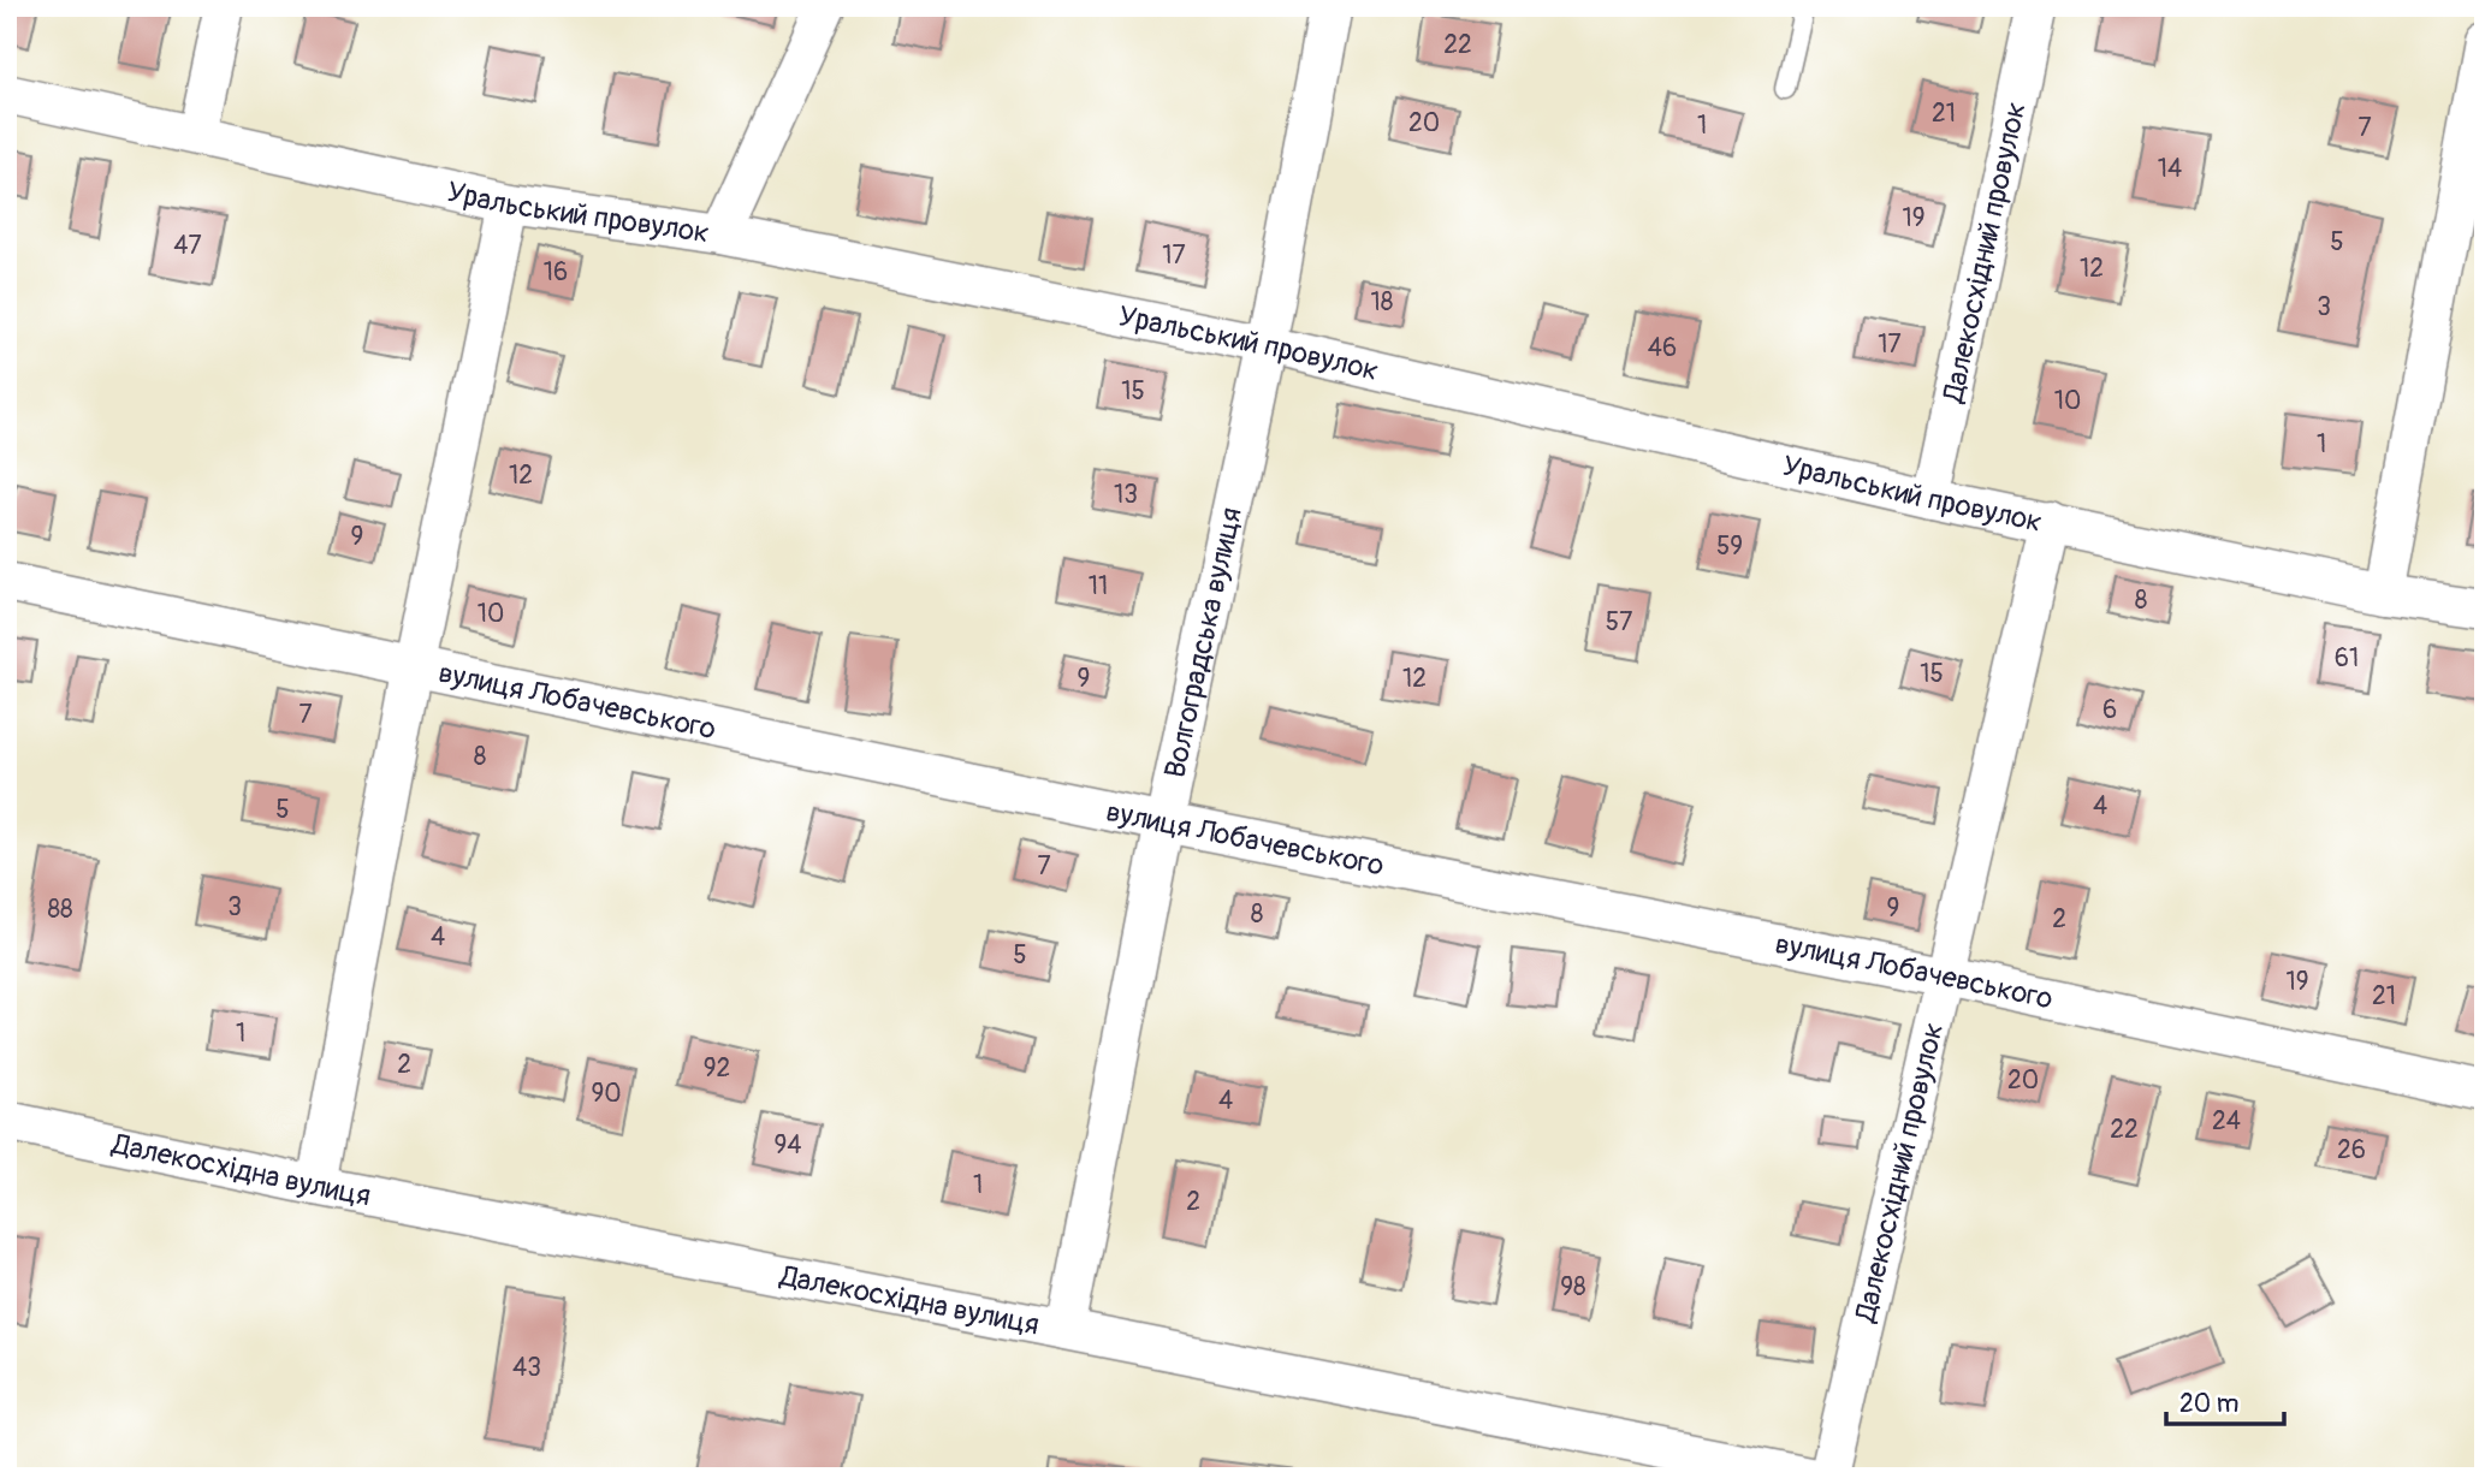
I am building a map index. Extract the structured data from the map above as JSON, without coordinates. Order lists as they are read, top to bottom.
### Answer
{
  "streets": {
    "street": [
      "Уральський провулок",
      "Далекосхідний провулок",
      "Волгоградська вулиця",
      "вулиця Лобачевського",
      "Далекосхідна вулиця"
    ]
  },
  "crossings": [
    ["Уральський провулок", "Далекосхідний провулок"],
    ["Уральський провулок", "Волгоградська вулиця"],
    ["Далекосхідний провулок", "вулиця Лобачевського"],
    ["Волгоградська вулиця", "вулиця Лобачевського"],
    ["Волгоградська вулиця", "Далекосхідна вулиця"]
  ],
  "house_numbers": [
    "22",
    "21",
    "20",
    "1",
    "7",
    "14",
    "19",
    "5",
    "47",
    "17",
    "12",
    "16",
    "18",
    "3",
    "17",
    "46",
    "15",
    "10",
    "1",
    "12",
    "13",
    "9",
    "59",
    "11",
    "8",
    "10",
    "57",
    "61",
    "15",
    "9",
    "12",
    "6",
    "7",
    "8",
    "4",
    "5",
    "7",
    "3",
    "9",
    "88",
    "8",
    "2",
    "4",
    "5",
    "19",
    "21",
    "1",
    "2",
    "92",
    "20",
    "90",
    "4",
    "24",
    "22",
    "94",
    "26",
    "1",
    "2",
    "98",
    "43"
  ],
  "scale_bar": "20 m"
}
